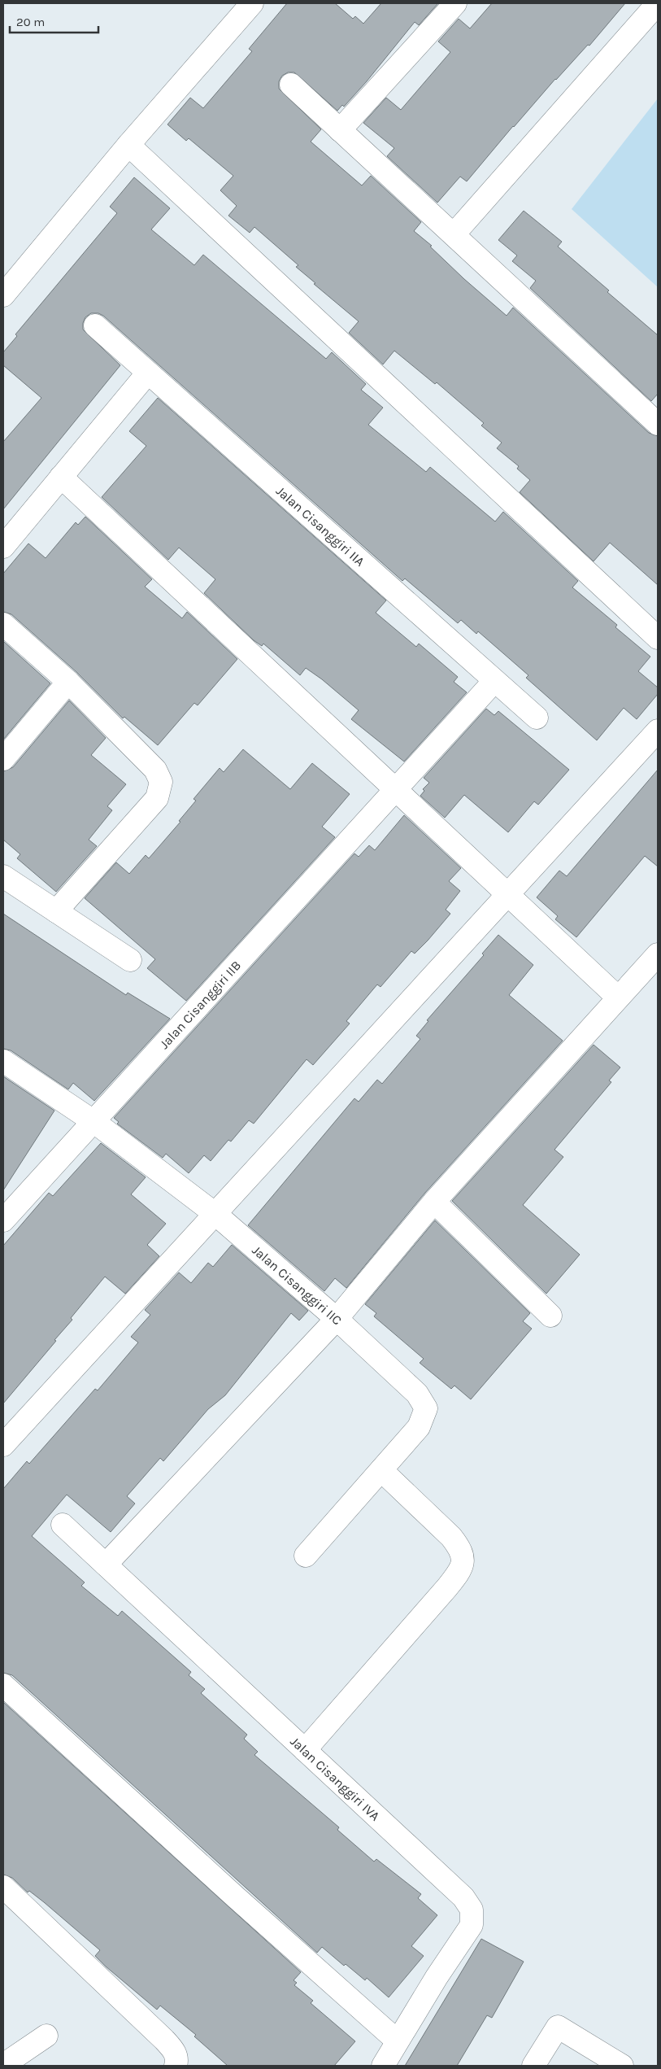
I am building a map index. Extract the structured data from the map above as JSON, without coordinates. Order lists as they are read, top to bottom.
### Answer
{
  "streets": {
    "street": [
      "Jalan Cisanggiri IIA",
      "Jalan Cisanggiri IIB",
      "Jalan Cisanggiri IIC",
      "Jalan Cisanggiri IVA"
    ]
  },
  "crossings": [
    ["Jalan Cisanggiri IIB", "Jalan Cisanggiri IIC"]
  ],
  "scale_bar": "20 m"
}
